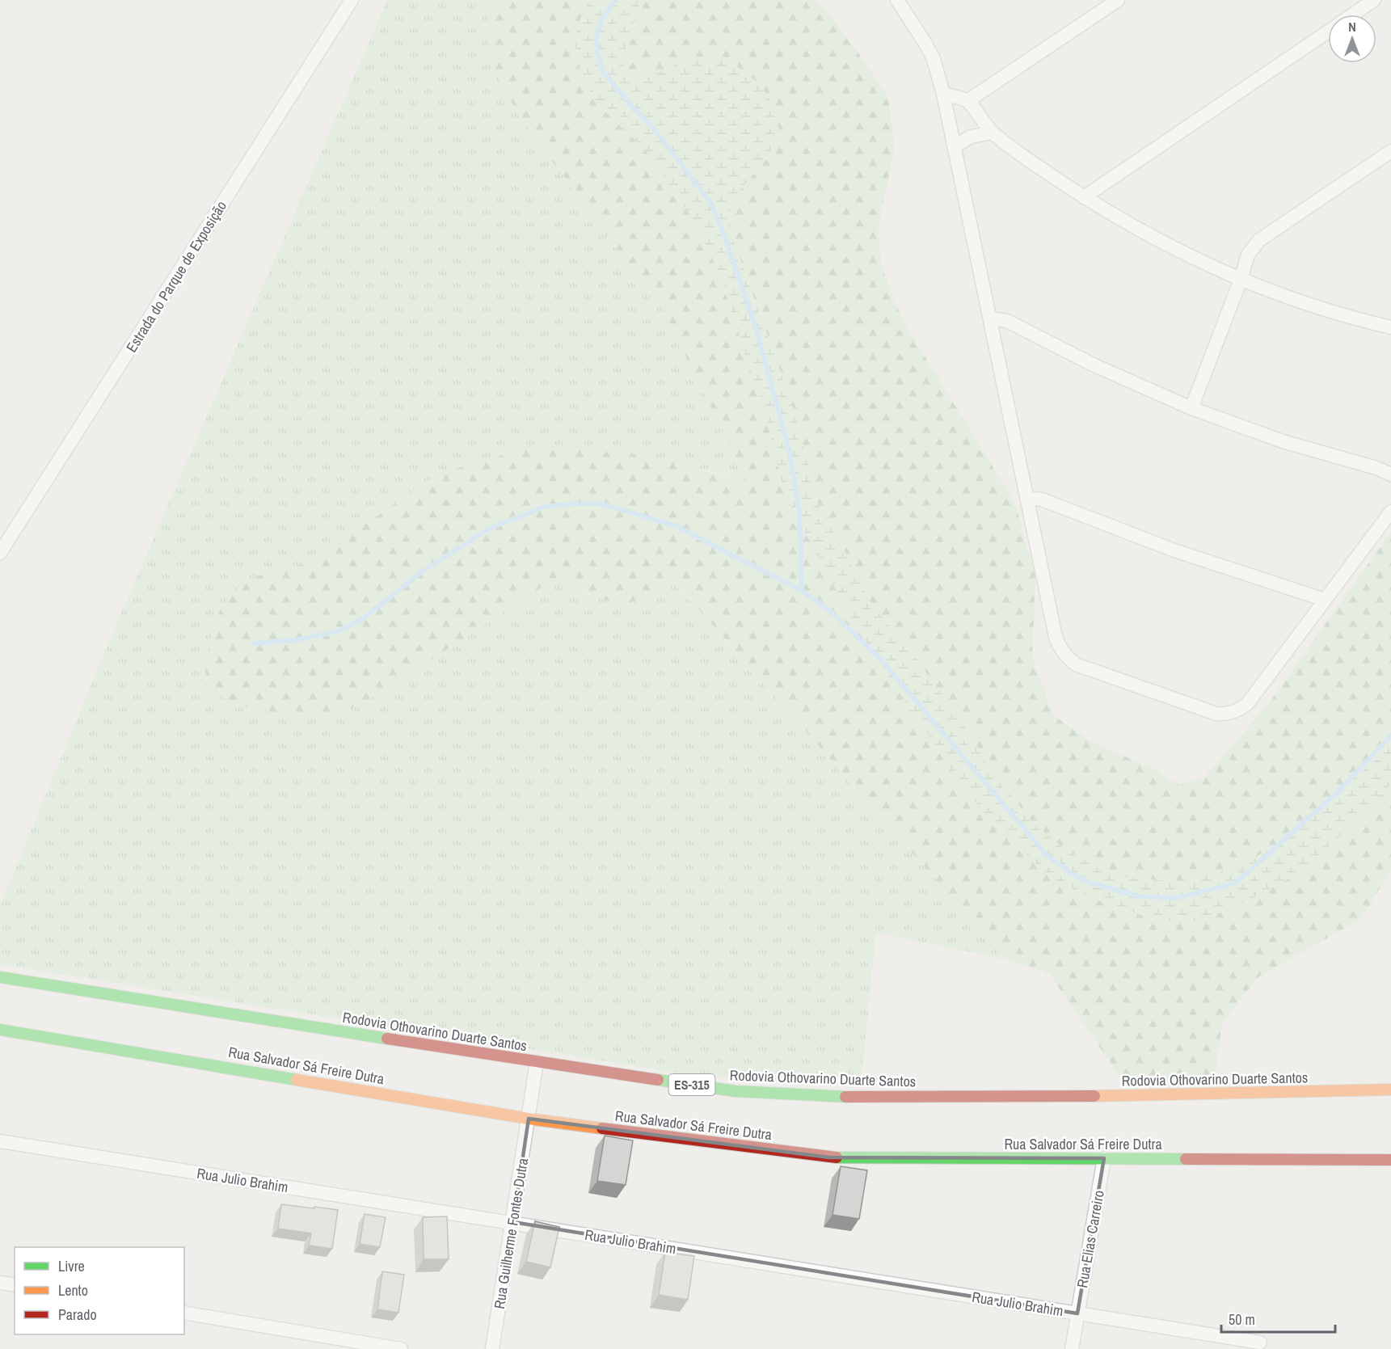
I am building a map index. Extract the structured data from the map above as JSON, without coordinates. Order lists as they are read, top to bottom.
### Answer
{
  "streets": {
    "street": [
      "Estrada do Parque de Exposição",
      "Rodovia Othovarino Duarte Santos",
      "Rua Salvador Sá Freire Dutra",
      "ES-315",
      "Rua Julio Brahim",
      "Rua Guilherme Fontes Dutra",
      "Rua Elias Carreiro"
    ]
  },
  "crossings": [
    ["Rodovia Othovarino Duarte Santos", "Rua Guilherme Fontes Dutra"],
    ["Rua Salvador Sá Freire Dutra", "Rua Guilherme Fontes Dutra"],
    ["Rua Salvador Sá Freire Dutra", "Rua Elias Carreiro"],
    ["Rua Julio Brahim", "Rua Guilherme Fontes Dutra"],
    ["Rua Julio Brahim", "Rua Elias Carreiro"]
  ],
  "legend": ["Livre", "Lento", "Parado"],
  "scale_bar": "50 m",
  "north": "top"
}
